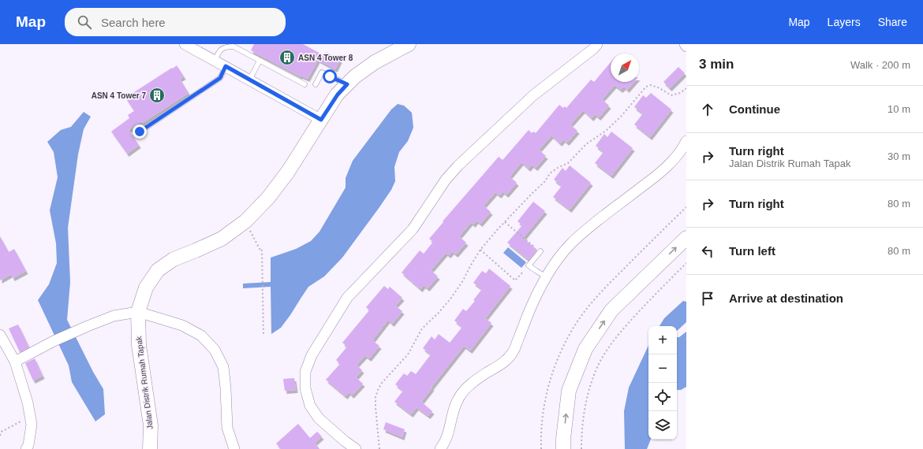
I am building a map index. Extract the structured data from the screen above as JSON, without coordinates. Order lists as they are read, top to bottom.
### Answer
{
  "streets": {
    "street": ["Jalan Distrik Rumah Tapak"]
  },
  "places": {
    "building": ["ASN 4 Tower 8", "ASN 4 Tower 7"]
  },
  "north": "top right",
  "page": {
    "header": "Map",
    "search": "Search here",
    "nav": ["Map", "Layers", "Share"],
    "heading": ["3 min", "Walk · 200 m"],
    "list": [
      ["Continue", "10 m"],
      ["Turn right", "Jalan Distrik Rumah Tapak", "30 m"],
      ["Turn right", "80 m"],
      ["Turn left", "80 m"],
      "Arrive at destination"
    ],
    "map_buttons": ["+", "−"]
  }
}
